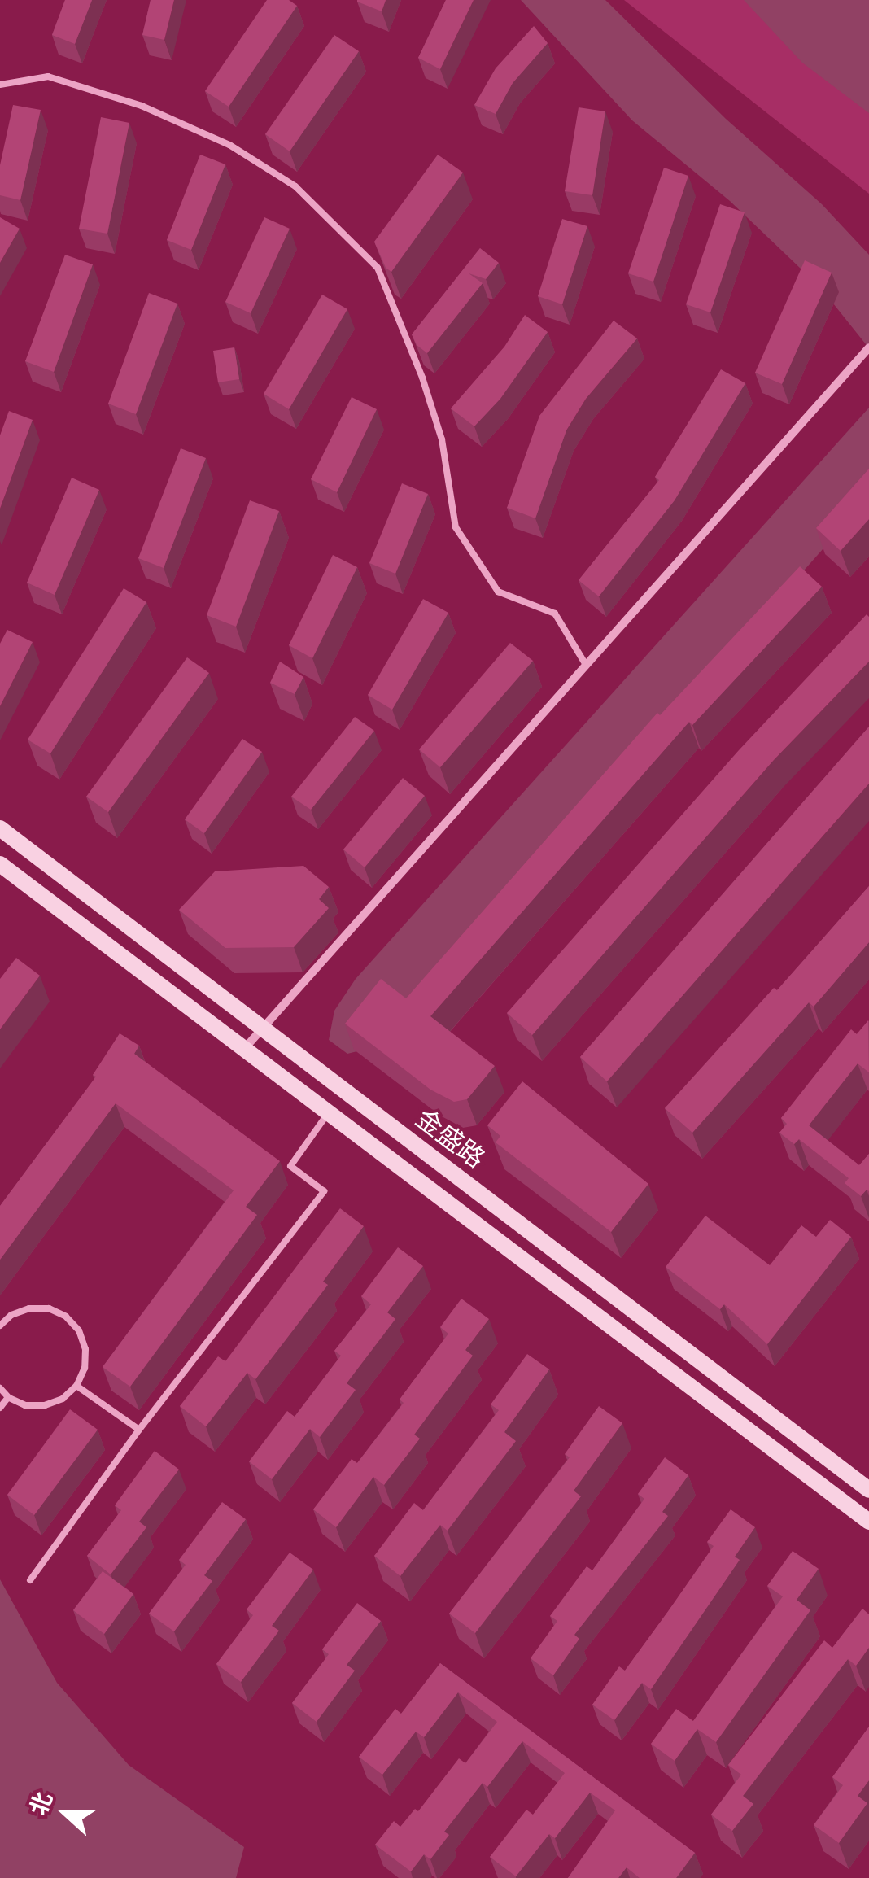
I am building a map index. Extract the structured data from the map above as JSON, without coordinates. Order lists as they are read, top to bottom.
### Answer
{
  "streets": {
    "street": ["金盛路"]
  },
  "north": "left"
}
